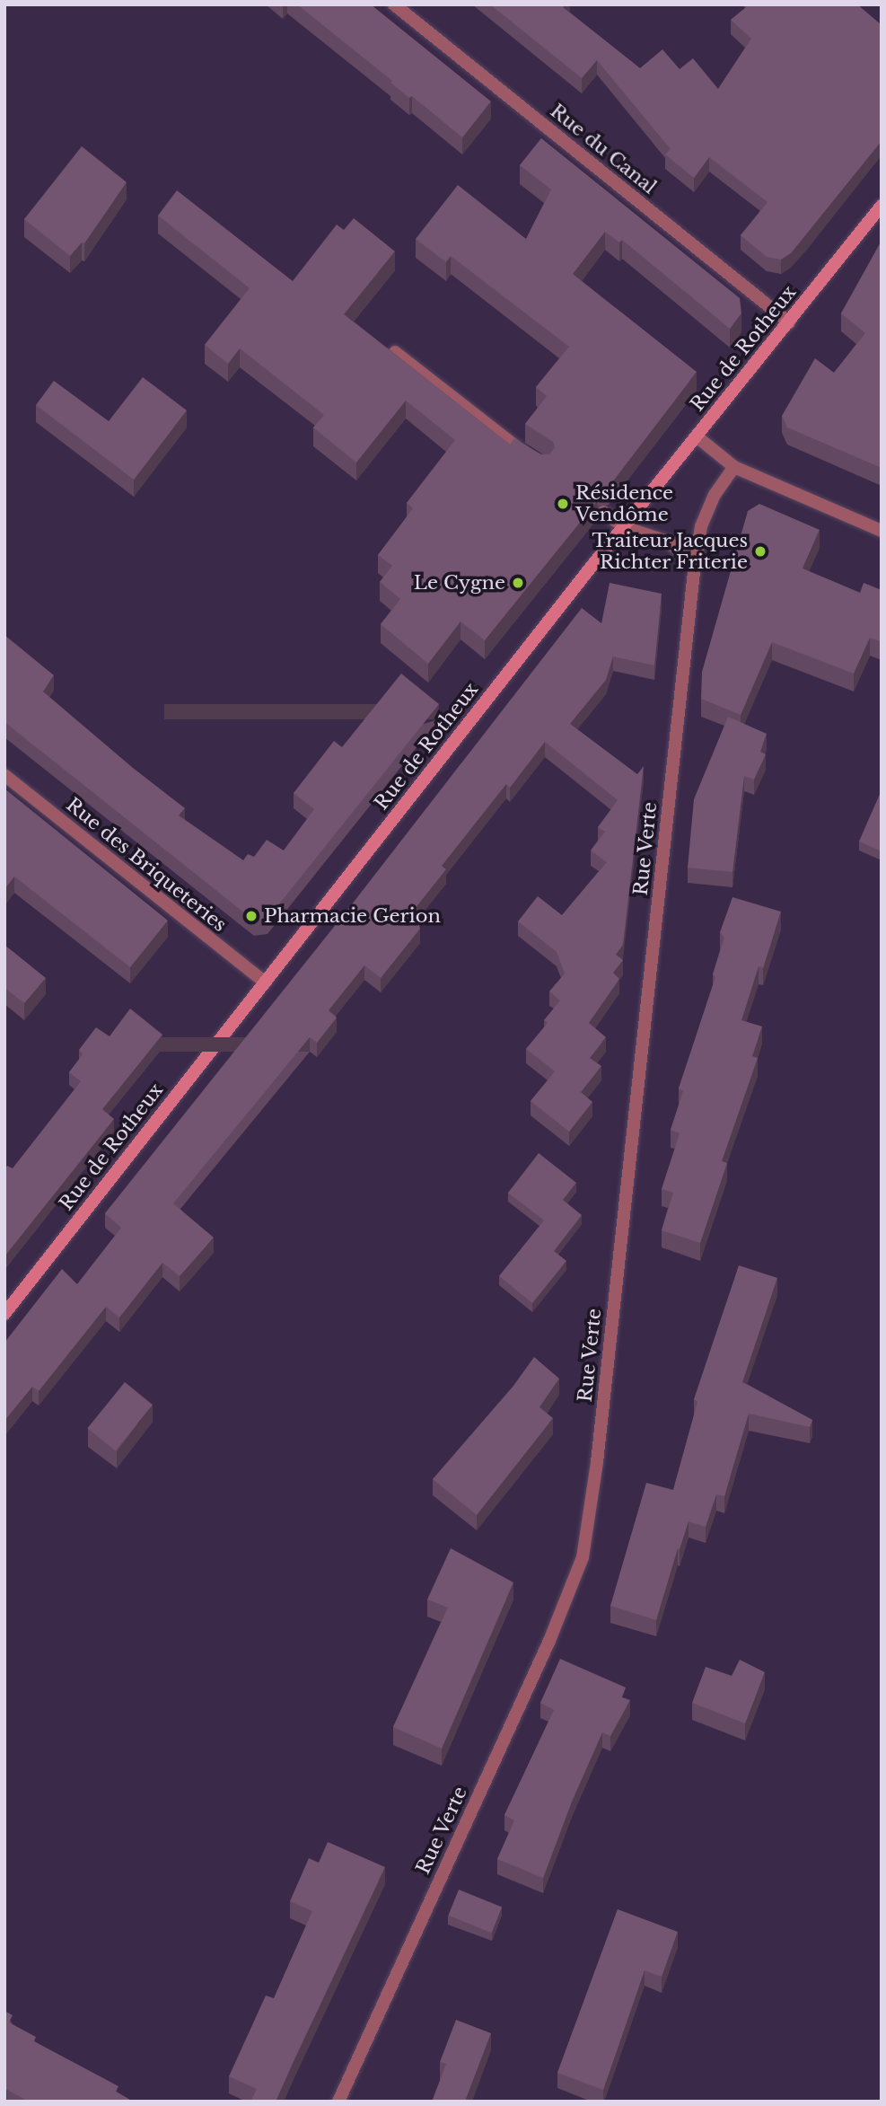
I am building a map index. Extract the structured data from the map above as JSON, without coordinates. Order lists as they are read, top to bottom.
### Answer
{
  "streets": {
    "street": [
      "Rue du Canal",
      "Rue de Rotheux",
      "Rue Verte",
      "Rue des Briqueteries"
    ]
  },
  "crossings": [
    ["Rue du Canal", "Rue de Rotheux"],
    ["Rue de Rotheux", "Rue des Briqueteries"]
  ],
  "places": [
    "Résidence Vendôme",
    "Traiteur Jacques Richter Friterie",
    "Le Cygne",
    "Pharmacie Gerion"
  ]
}
